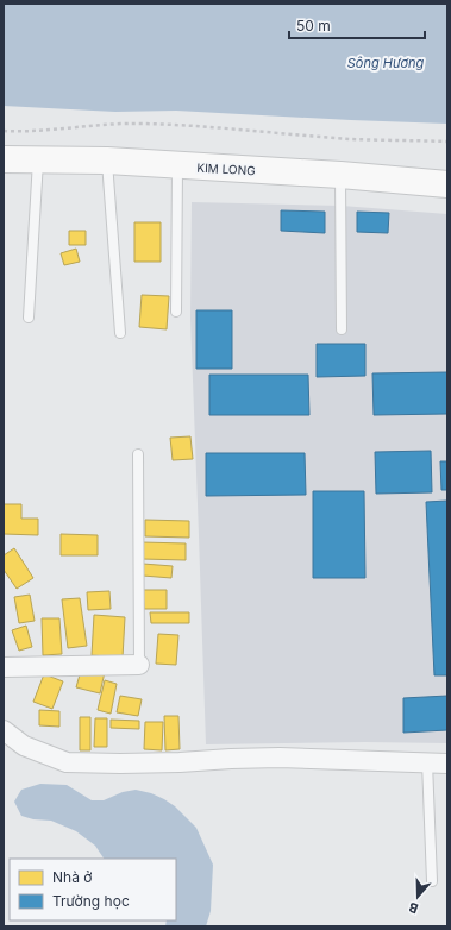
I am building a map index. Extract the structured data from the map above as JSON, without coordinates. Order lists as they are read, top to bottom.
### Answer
{
  "streets": {
    "main road": ["KIM LONG"]
  },
  "water": ["Sông Hương"],
  "legend": ["Nhà ở", "Trường học"],
  "scale_bar": "50 m",
  "north": "bottom"
}
